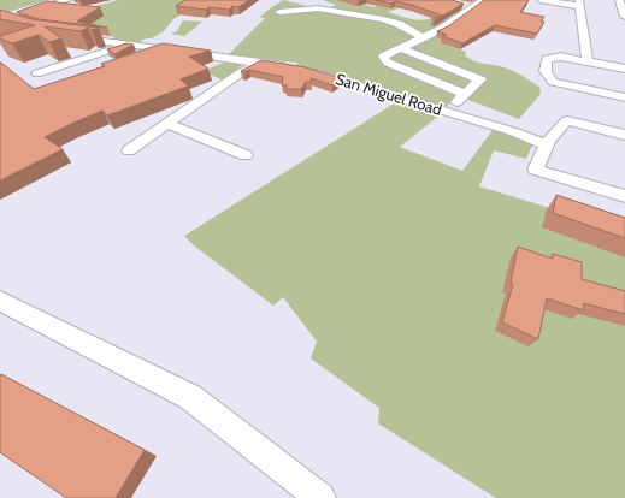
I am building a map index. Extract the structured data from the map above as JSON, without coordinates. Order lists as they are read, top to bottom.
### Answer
{
  "streets": {
    "street": ["San Miguel Road"]
  }
}
